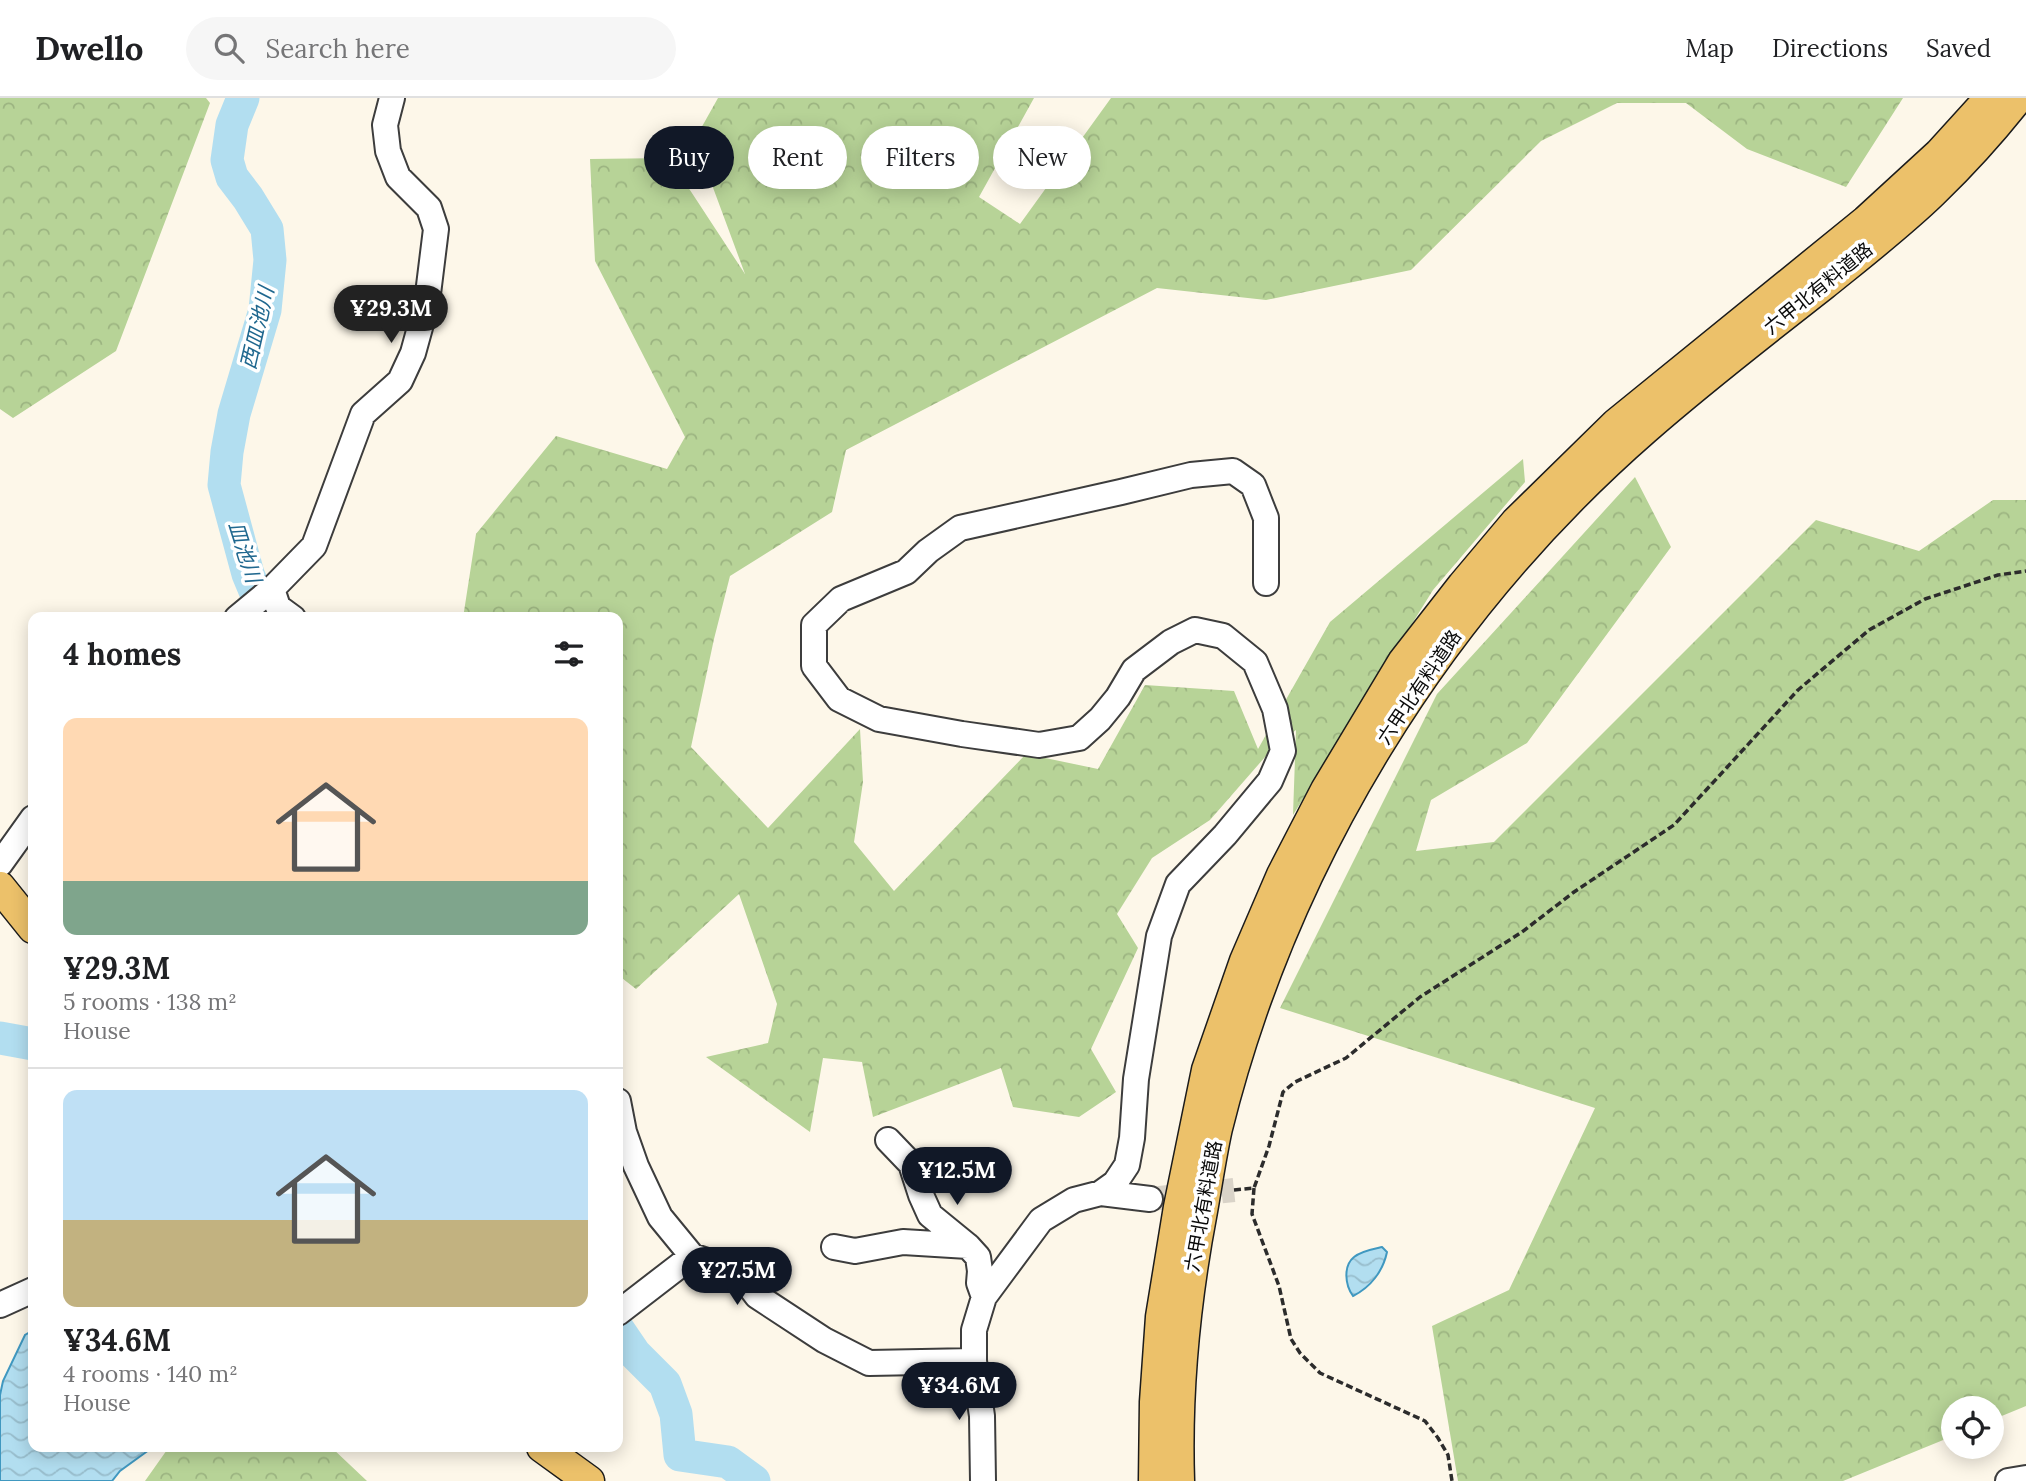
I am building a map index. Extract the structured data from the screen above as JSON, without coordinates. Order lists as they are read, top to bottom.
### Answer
{
  "streets": {
    "main road": ["六甲北有料道路"]
  },
  "water": ["西皿池川", "皿池川"],
  "page": {
    "header": "Dwello",
    "search": "Search here",
    "nav": ["Map", "Directions", "Saved"],
    "chip": [
      "Buy",
      "Rent",
      "Filters",
      "New"
    ],
    "price": [
      "¥29.3M",
      "¥12.5M",
      "¥27.5M",
      "¥34.6M"
    ],
    "heading": "4 homes",
    "list": [
      {
        "name": "¥29.3M",
        "note": "5 rooms · 138 m² · House"
      },
      {
        "name": "¥34.6M",
        "note": "4 rooms · 140 m² · House"
      }
    ]
  }
}
